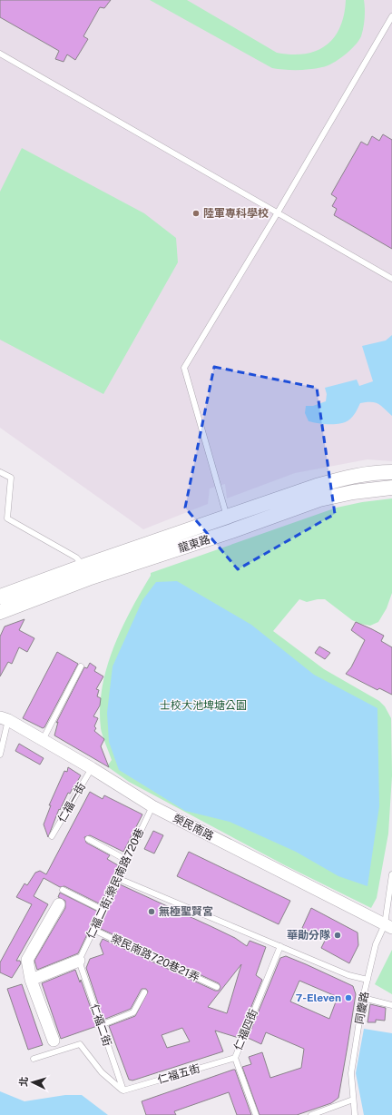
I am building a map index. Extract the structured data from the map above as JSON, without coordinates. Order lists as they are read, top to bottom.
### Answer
{
  "streets": {
    "street": ["龍東路", "榮民南路"],
    "lane": [
      "仁福一街",
      "仁福二街;榮民南路720巷",
      "榮民南路720巷21弄",
      "同慶路",
      "仁福二街",
      "仁福四街",
      "仁福五街"
    ]
  },
  "crossings": [
    ["仁福一街", "榮民南路"],
    ["榮民南路", "仁福二街;榮民南路720巷"],
    ["榮民南路", "同慶路"],
    ["仁福二街;榮民南路720巷", "榮民南路720巷21弄"],
    ["仁福二街;榮民南路720巷", "仁福二街"],
    ["仁福二街", "仁福五街"],
    ["仁福四街", "仁福五街"]
  ],
  "parks": ["士校大池埤塘公園"],
  "places": [
    "陸軍專科學校",
    "無極聖賢宮",
    "華勛分隊",
    "7-Eleven"
  ],
  "north": "left"
}
